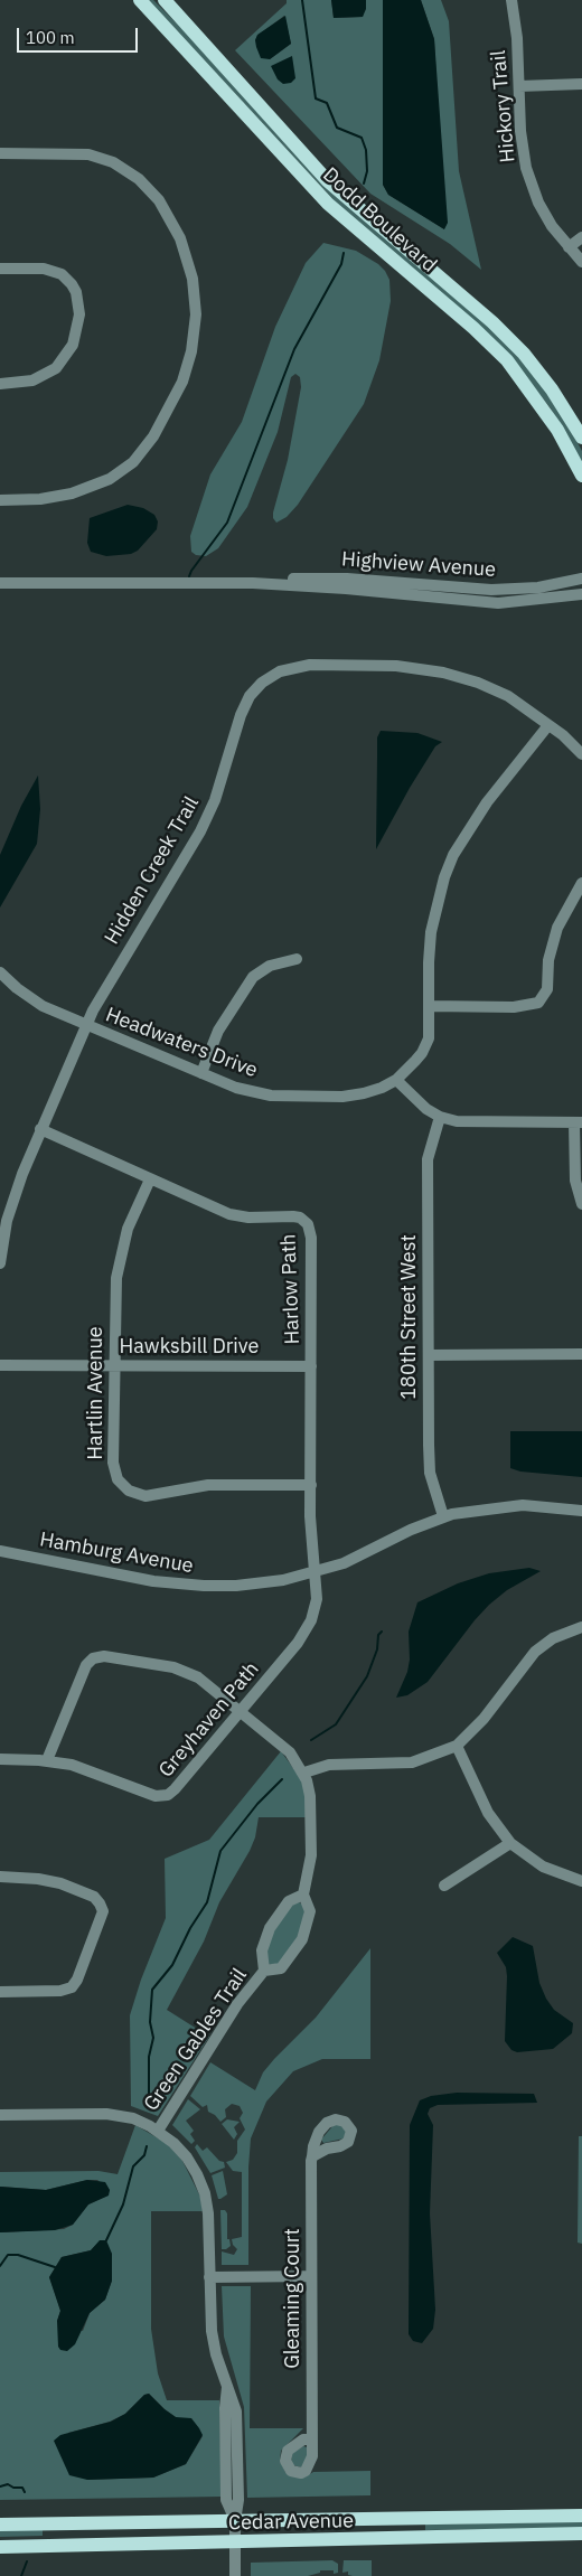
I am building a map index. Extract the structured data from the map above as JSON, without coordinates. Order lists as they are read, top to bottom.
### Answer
{
  "streets": {
    "main road": ["Dodd Boulevard", "Cedar Avenue"],
    "street": [
      "Hickory Trail",
      "Highview Avenue",
      "Hidden Creek Trail",
      "Headwaters Drive",
      "Harlow Path",
      "180th Street West",
      "Hawksbill Drive",
      "Hartlin Avenue",
      "Hamburg Avenue",
      "Greyhaven Path",
      "Green Gables Trail",
      "Gleaming Court"
    ]
  },
  "crossings": [
    ["Hidden Creek Trail", "Headwaters Drive"],
    ["Hidden Creek Trail", "Harlow Path"],
    ["Harlow Path", "Hawksbill Drive"],
    ["Harlow Path", "Hartlin Avenue"],
    ["Harlow Path", "Hamburg Avenue"],
    ["Harlow Path", "Greyhaven Path"],
    ["180th Street West", "Hamburg Avenue"],
    ["Hawksbill Drive", "Hartlin Avenue"],
    ["Hamburg Avenue", "Greyhaven Path"],
    ["Greyhaven Path", "Green Gables Trail"]
  ],
  "scale_bar": "100 m"
}
